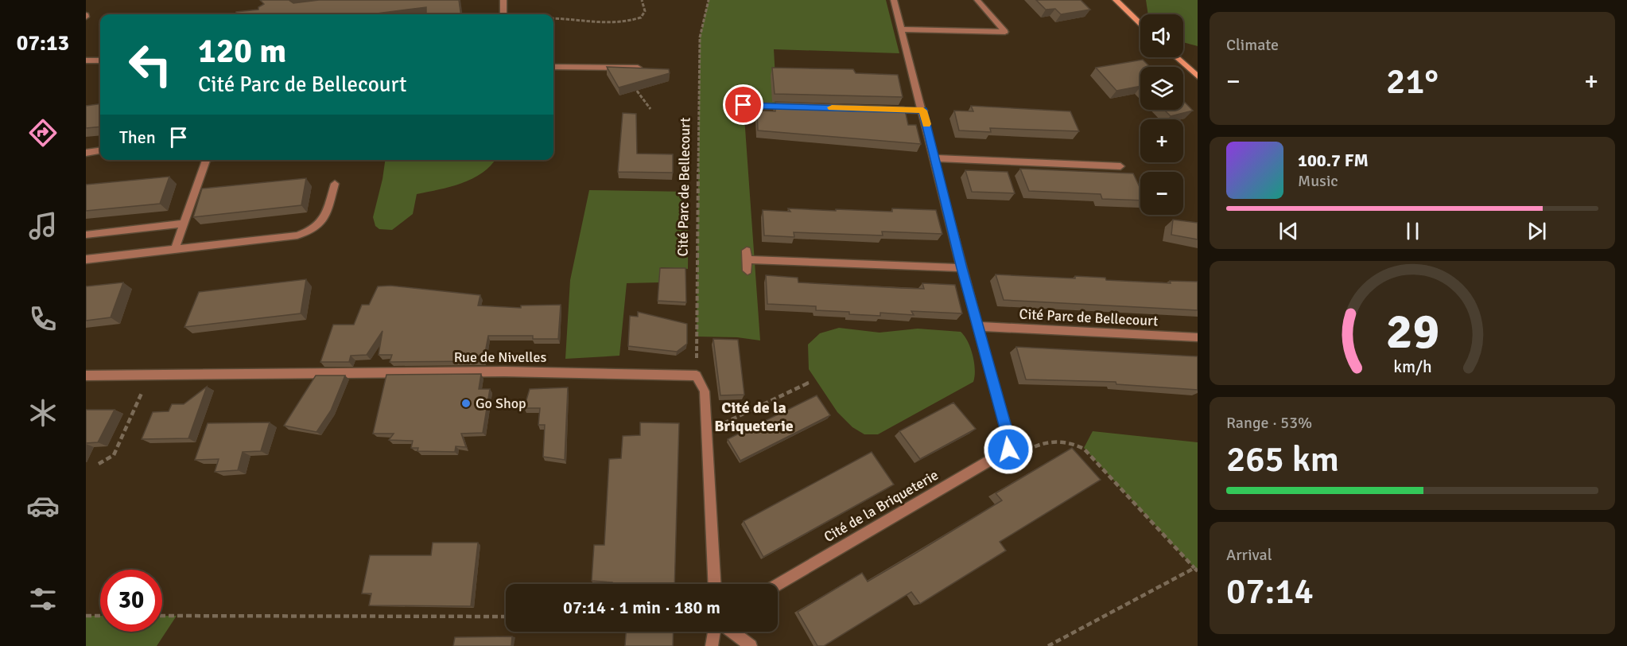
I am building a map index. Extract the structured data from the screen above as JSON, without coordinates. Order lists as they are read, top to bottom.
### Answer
{
  "streets": {
    "street": ["Cité Parc de Bellecourt", "Rue de Nivelles", "Cité de la Briqueterie"]
  },
  "crossings": [
    ["Cité Parc de Bellecourt", "Rue de Nivelles"]
  ],
  "districts": ["Cité de la Briqueterie"],
  "places": ["Go Shop"],
  "page": {
    "tabs": "07:13",
    "tile": [
      "Climate",
      ["Range · 53%", "265 km"],
      ["Arrival", "07:14"]
    ],
    "map_buttons": ["+", "−"],
    "turn": ["120 m", "Cité Parc de Bellecourt"],
    "heat": ["−", "21°", "+"],
    "then": "Then",
    "song": ["100.7 FM", "Music"],
    "limit": "30",
    "trip": "07:14 · 1 min · 180 m",
    "gauge": ["29", "km/h"]
  }
}
